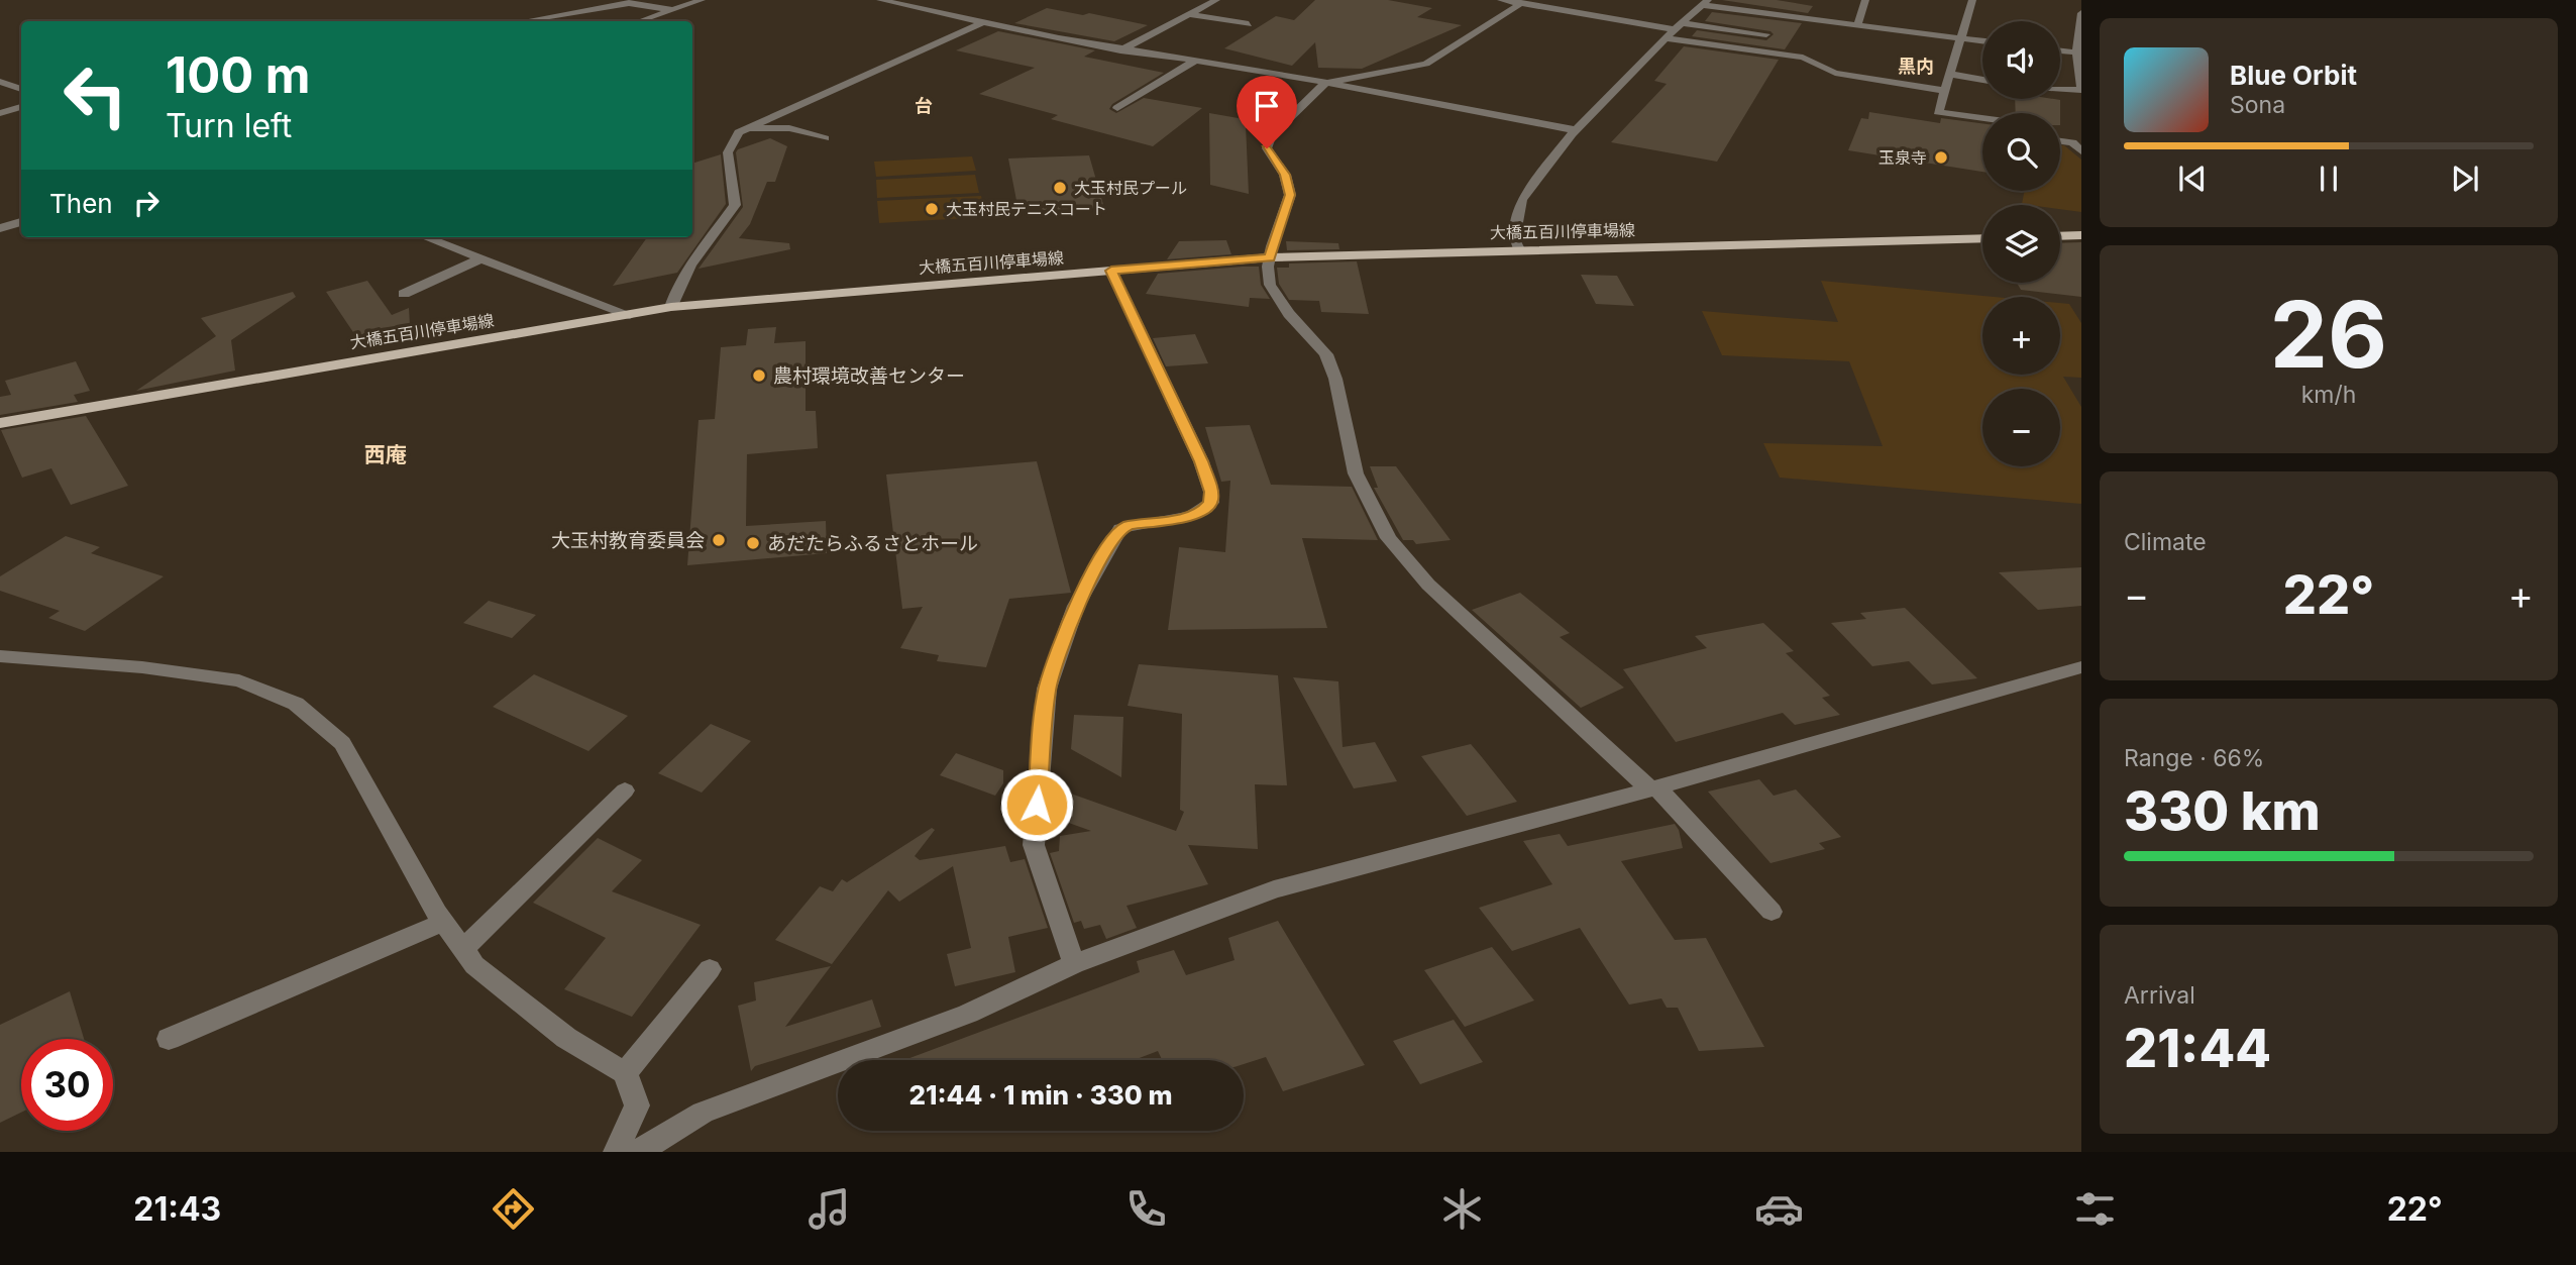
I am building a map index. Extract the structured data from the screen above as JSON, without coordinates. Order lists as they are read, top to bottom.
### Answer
{
  "streets": {
    "main road": ["大橋五百川停車場線"]
  },
  "districts": ["黒内", "台", "西庵"],
  "places": [
    "玉泉寺",
    "大玉村民プール",
    "大玉村民テニスコート",
    "農村環境改善センター",
    "大玉村教育委員会",
    "あだたらふるさとホール"
  ],
  "page": {
    "map_buttons": ["+", "−"],
    "turn": ["100 m", "Turn left"],
    "song": ["Blue Orbit", "Sona"],
    "then": "Then",
    "tile": [
      ["26", "km/h"],
      "Climate",
      ["Range · 66%", "330 km"],
      ["Arrival", "21:44"]
    ],
    "heat": ["−", "22°", "+"],
    "limit": "30",
    "trip": "21:44 · 1 min · 330 m",
    "tabs": ["21:43", "22°"]
  }
}
